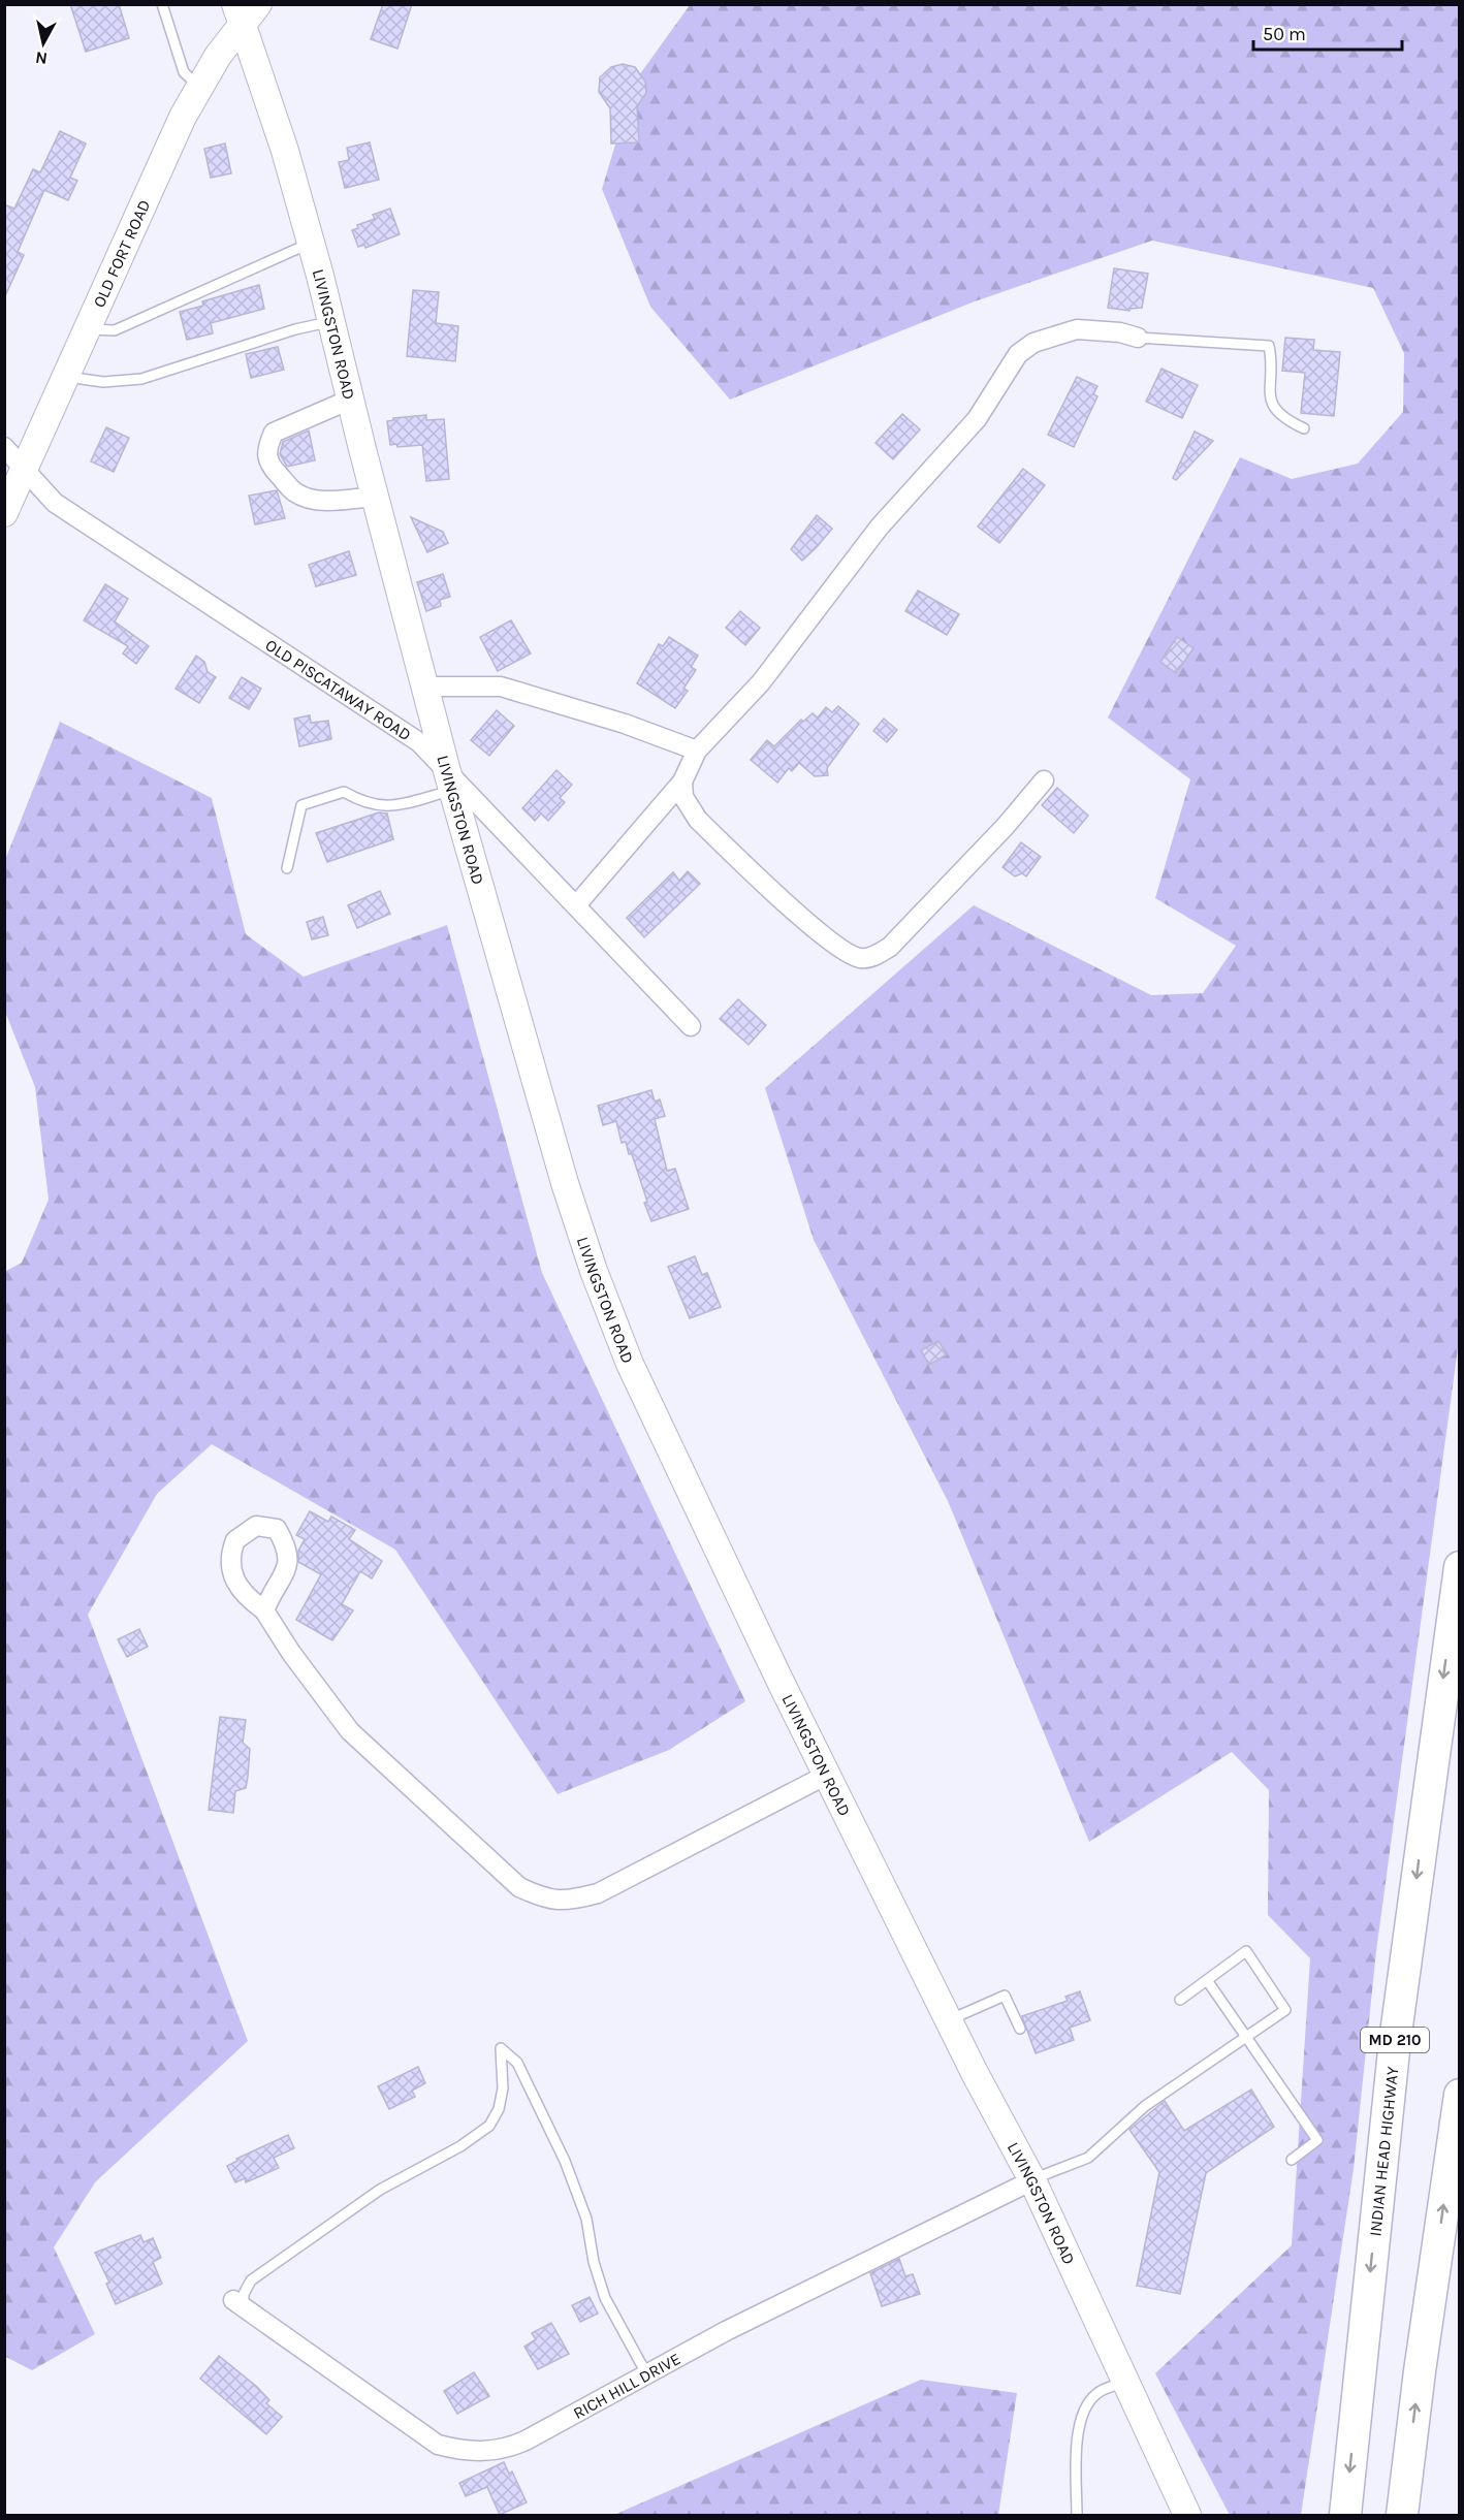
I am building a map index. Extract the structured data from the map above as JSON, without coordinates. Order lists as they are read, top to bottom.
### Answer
{
  "streets": {
    "highway": ["MD 210", "INDIAN HEAD HIGHWAY"],
    "main road": ["OLD FORT ROAD", "LIVINGSTON ROAD"],
    "street": ["OLD PISCATAWAY ROAD", "RICH HILL DRIVE"]
  },
  "crossings": [
    ["OLD FORT ROAD", "LIVINGSTON ROAD"],
    ["OLD FORT ROAD", "OLD PISCATAWAY ROAD"],
    ["LIVINGSTON ROAD", "OLD PISCATAWAY ROAD"],
    ["LIVINGSTON ROAD", "RICH HILL DRIVE"]
  ],
  "scale_bar": "50 m",
  "north": "bottom"
}
